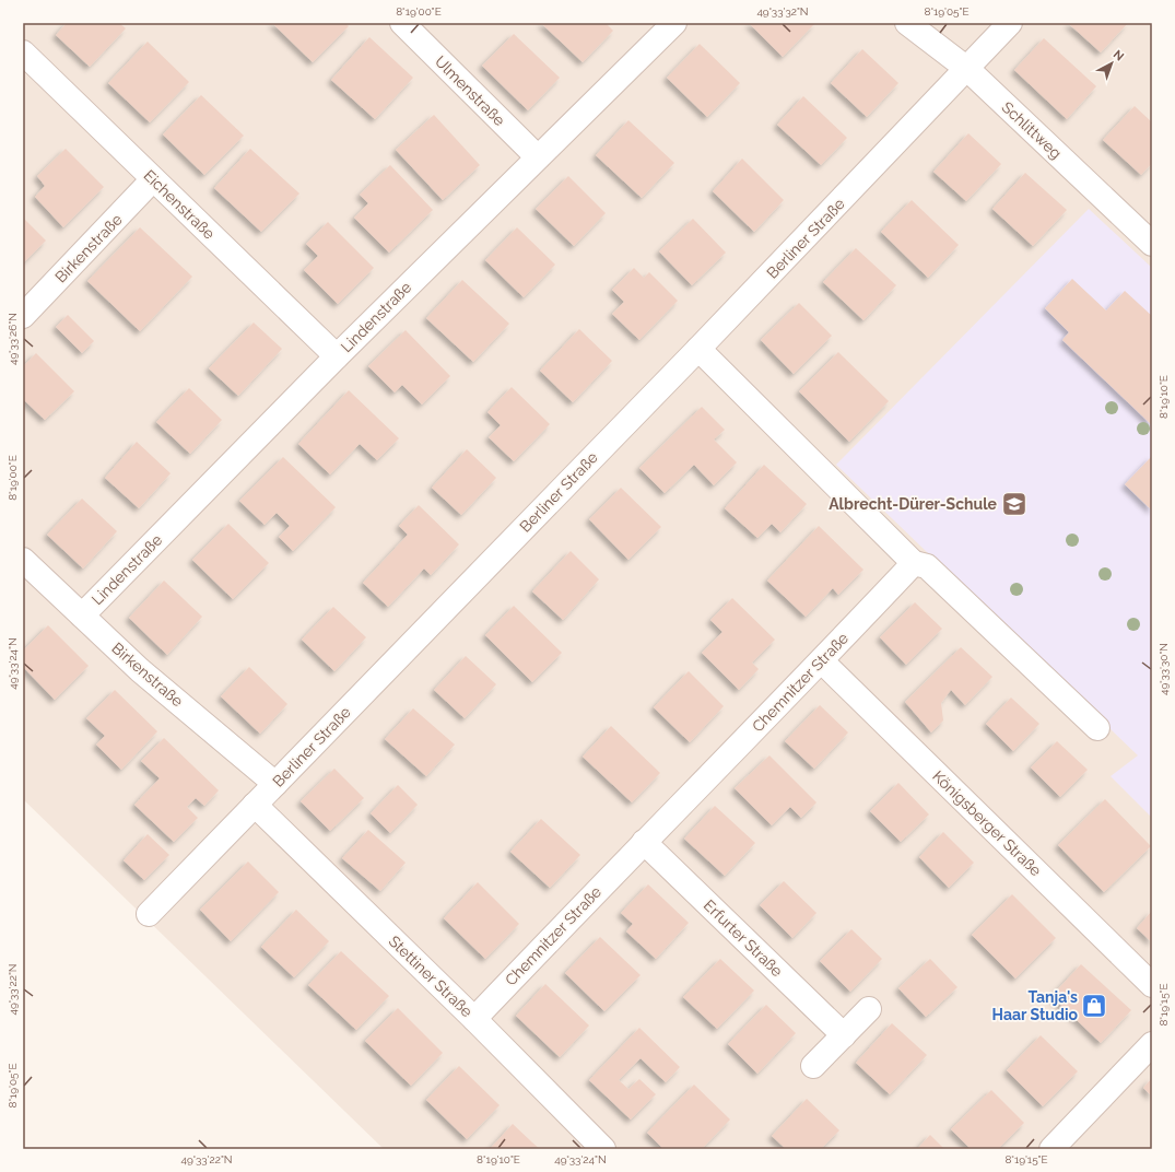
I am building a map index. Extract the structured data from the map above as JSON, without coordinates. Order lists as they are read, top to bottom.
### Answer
{
  "streets": {
    "street": [
      "Ulmenstraße",
      "Schlittweg",
      "Eichenstraße",
      "Berliner Straße",
      "Birkenstraße",
      "Lindenstraße",
      "Chemnitzer Straße",
      "Königsberger Straße",
      "Erfurter Straße",
      "Stettiner Straße"
    ]
  },
  "crossings": [
    ["Ulmenstraße", "Lindenstraße"],
    ["Schlittweg", "Berliner Straße"],
    ["Eichenstraße", "Birkenstraße"],
    ["Eichenstraße", "Lindenstraße"],
    ["Berliner Straße", "Birkenstraße"],
    ["Berliner Straße", "Stettiner Straße"],
    ["Birkenstraße", "Lindenstraße"],
    ["Chemnitzer Straße", "Königsberger Straße"],
    ["Chemnitzer Straße", "Erfurter Straße"],
    ["Chemnitzer Straße", "Stettiner Straße"]
  ],
  "places": {
    "school or university": ["Albrecht-Dürer-Schule"],
    "shop": ["Tanja's Haar Studio"]
  },
  "north": "top right",
  "coordinates": [
    "8°19'00\"E",
    "49°33'32\"N",
    "8°19'05\"E",
    "49°33'26\"N",
    "8°19'10\"E",
    "49°33'24\"N",
    "49°33'30\"N",
    "49°33'22\"N",
    "8°19'15\"E"
  ]
}
